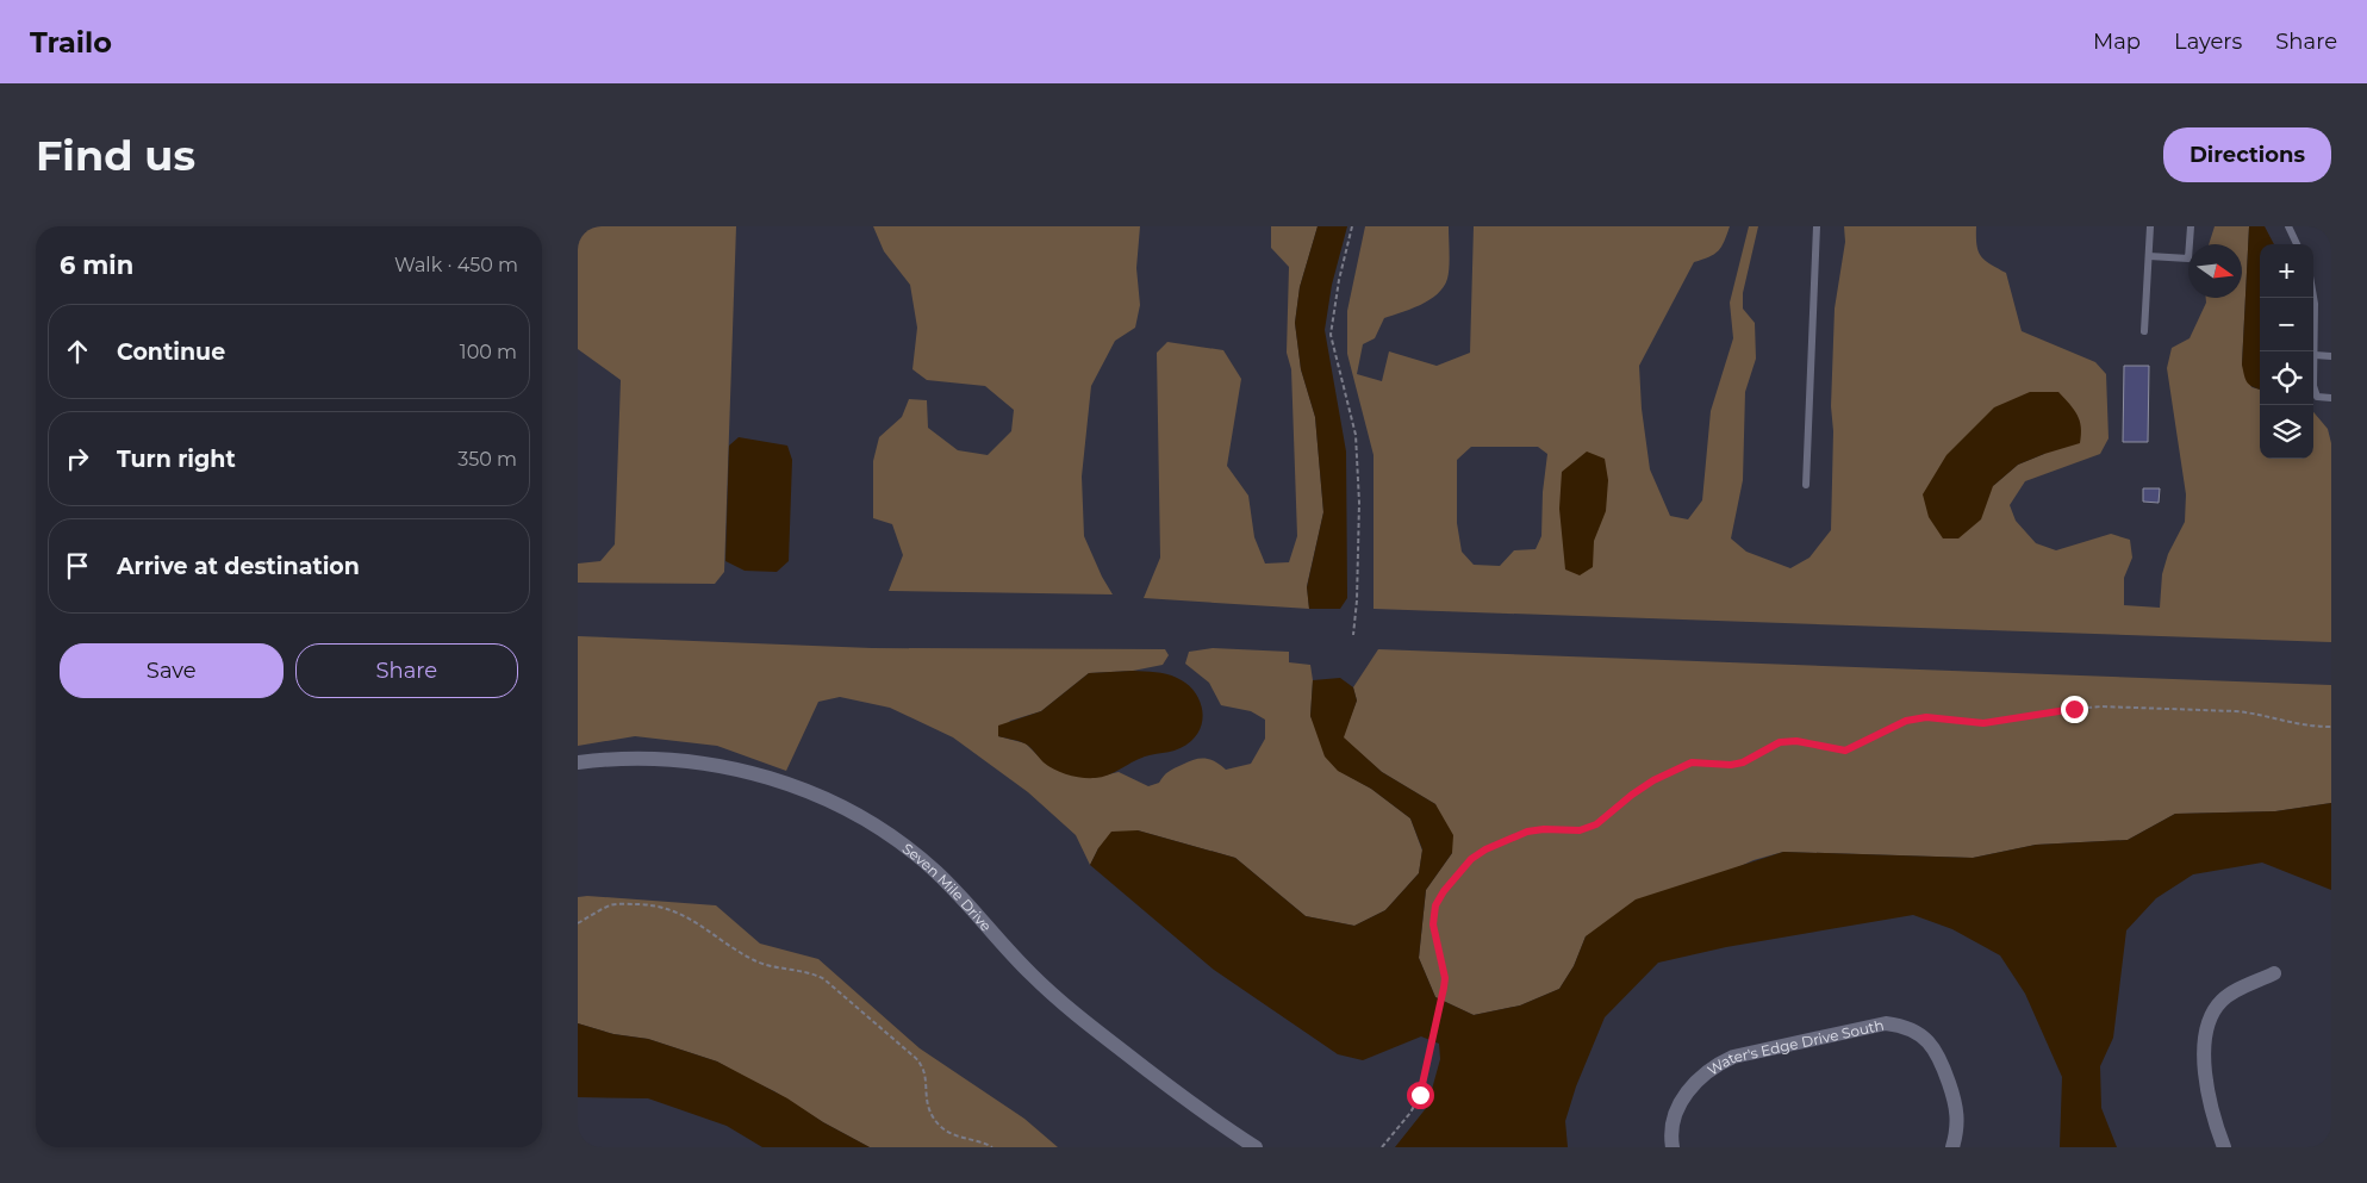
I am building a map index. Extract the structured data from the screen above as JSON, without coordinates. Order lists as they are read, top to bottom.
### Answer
{
  "streets": {
    "street": ["Seven Mile Drive", "Water's Edge Drive South"]
  },
  "north": "right",
  "page": {
    "header": "Trailo",
    "nav": ["Map", "Layers", "Share"],
    "buttons": [
      "Directions",
      ["Save", "Share"]
    ],
    "title": "Find us",
    "heading": ["6 min", "Walk · 450 m"],
    "map_buttons": ["+", "−"],
    "list": [
      ["Continue", "100 m"],
      ["Turn right", "350 m"],
      "Arrive at destination"
    ]
  }
}
